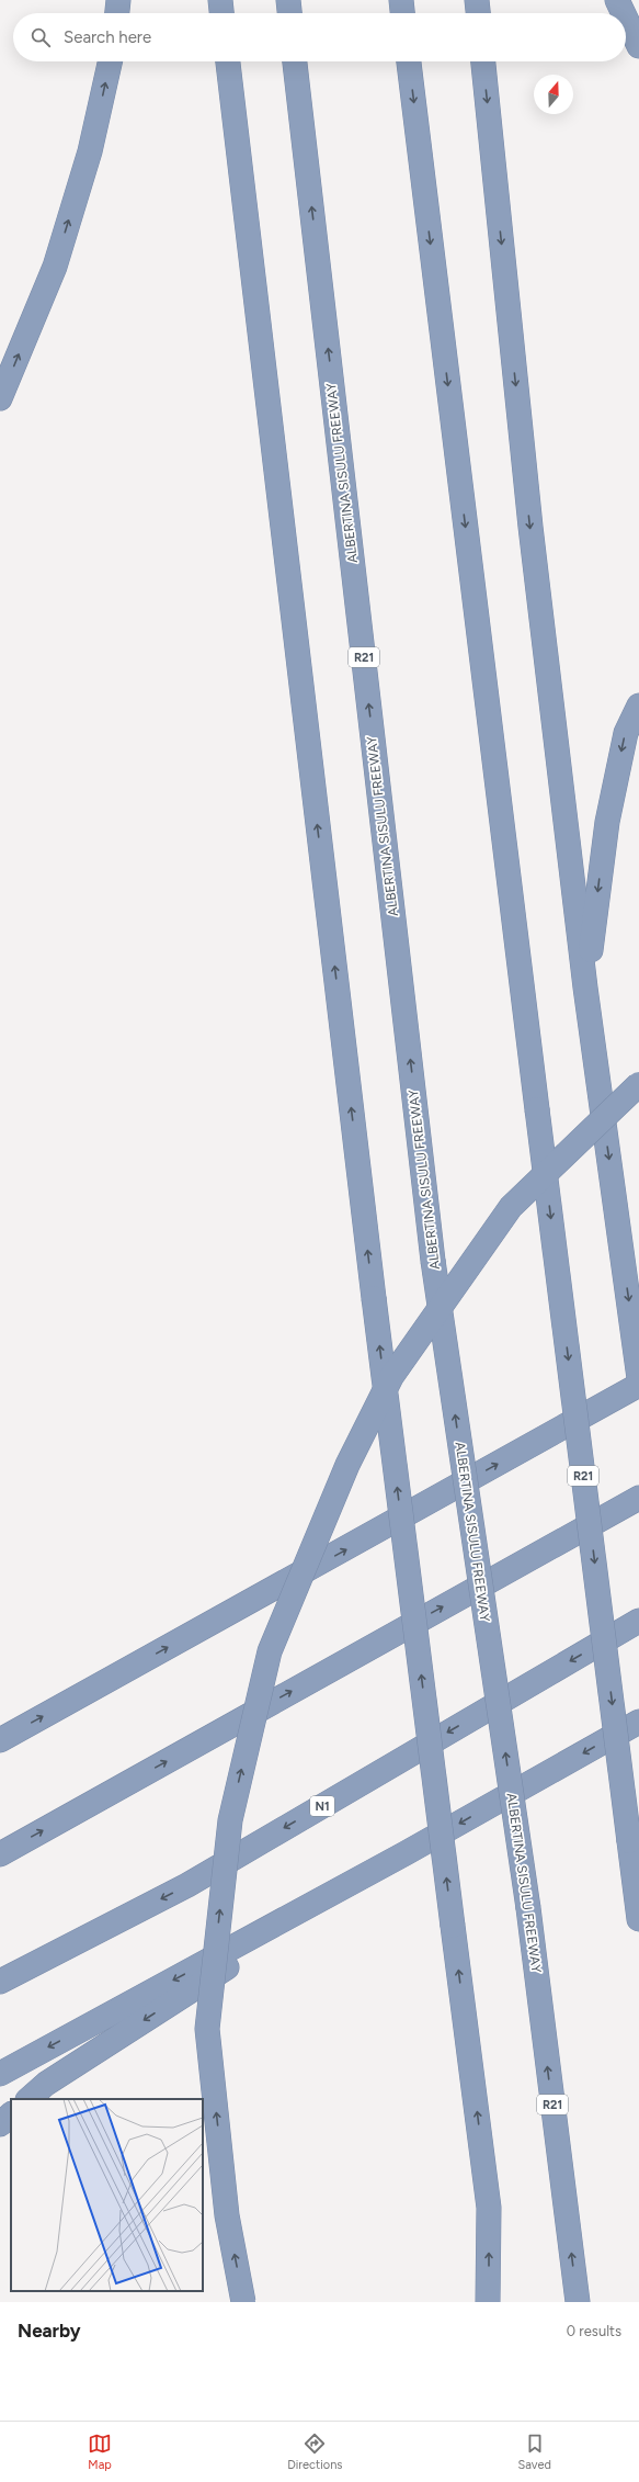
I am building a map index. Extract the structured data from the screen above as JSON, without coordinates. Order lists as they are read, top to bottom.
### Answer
{
  "streets": {
    "highway": ["ALBERTINA SISULU FREEWAY", "R21", "N1"]
  },
  "north": "top",
  "page": {
    "search": "Search here",
    "heading": ["Nearby", "0 results"],
    "nav": ["Map", "Directions", "Saved"]
  }
}
